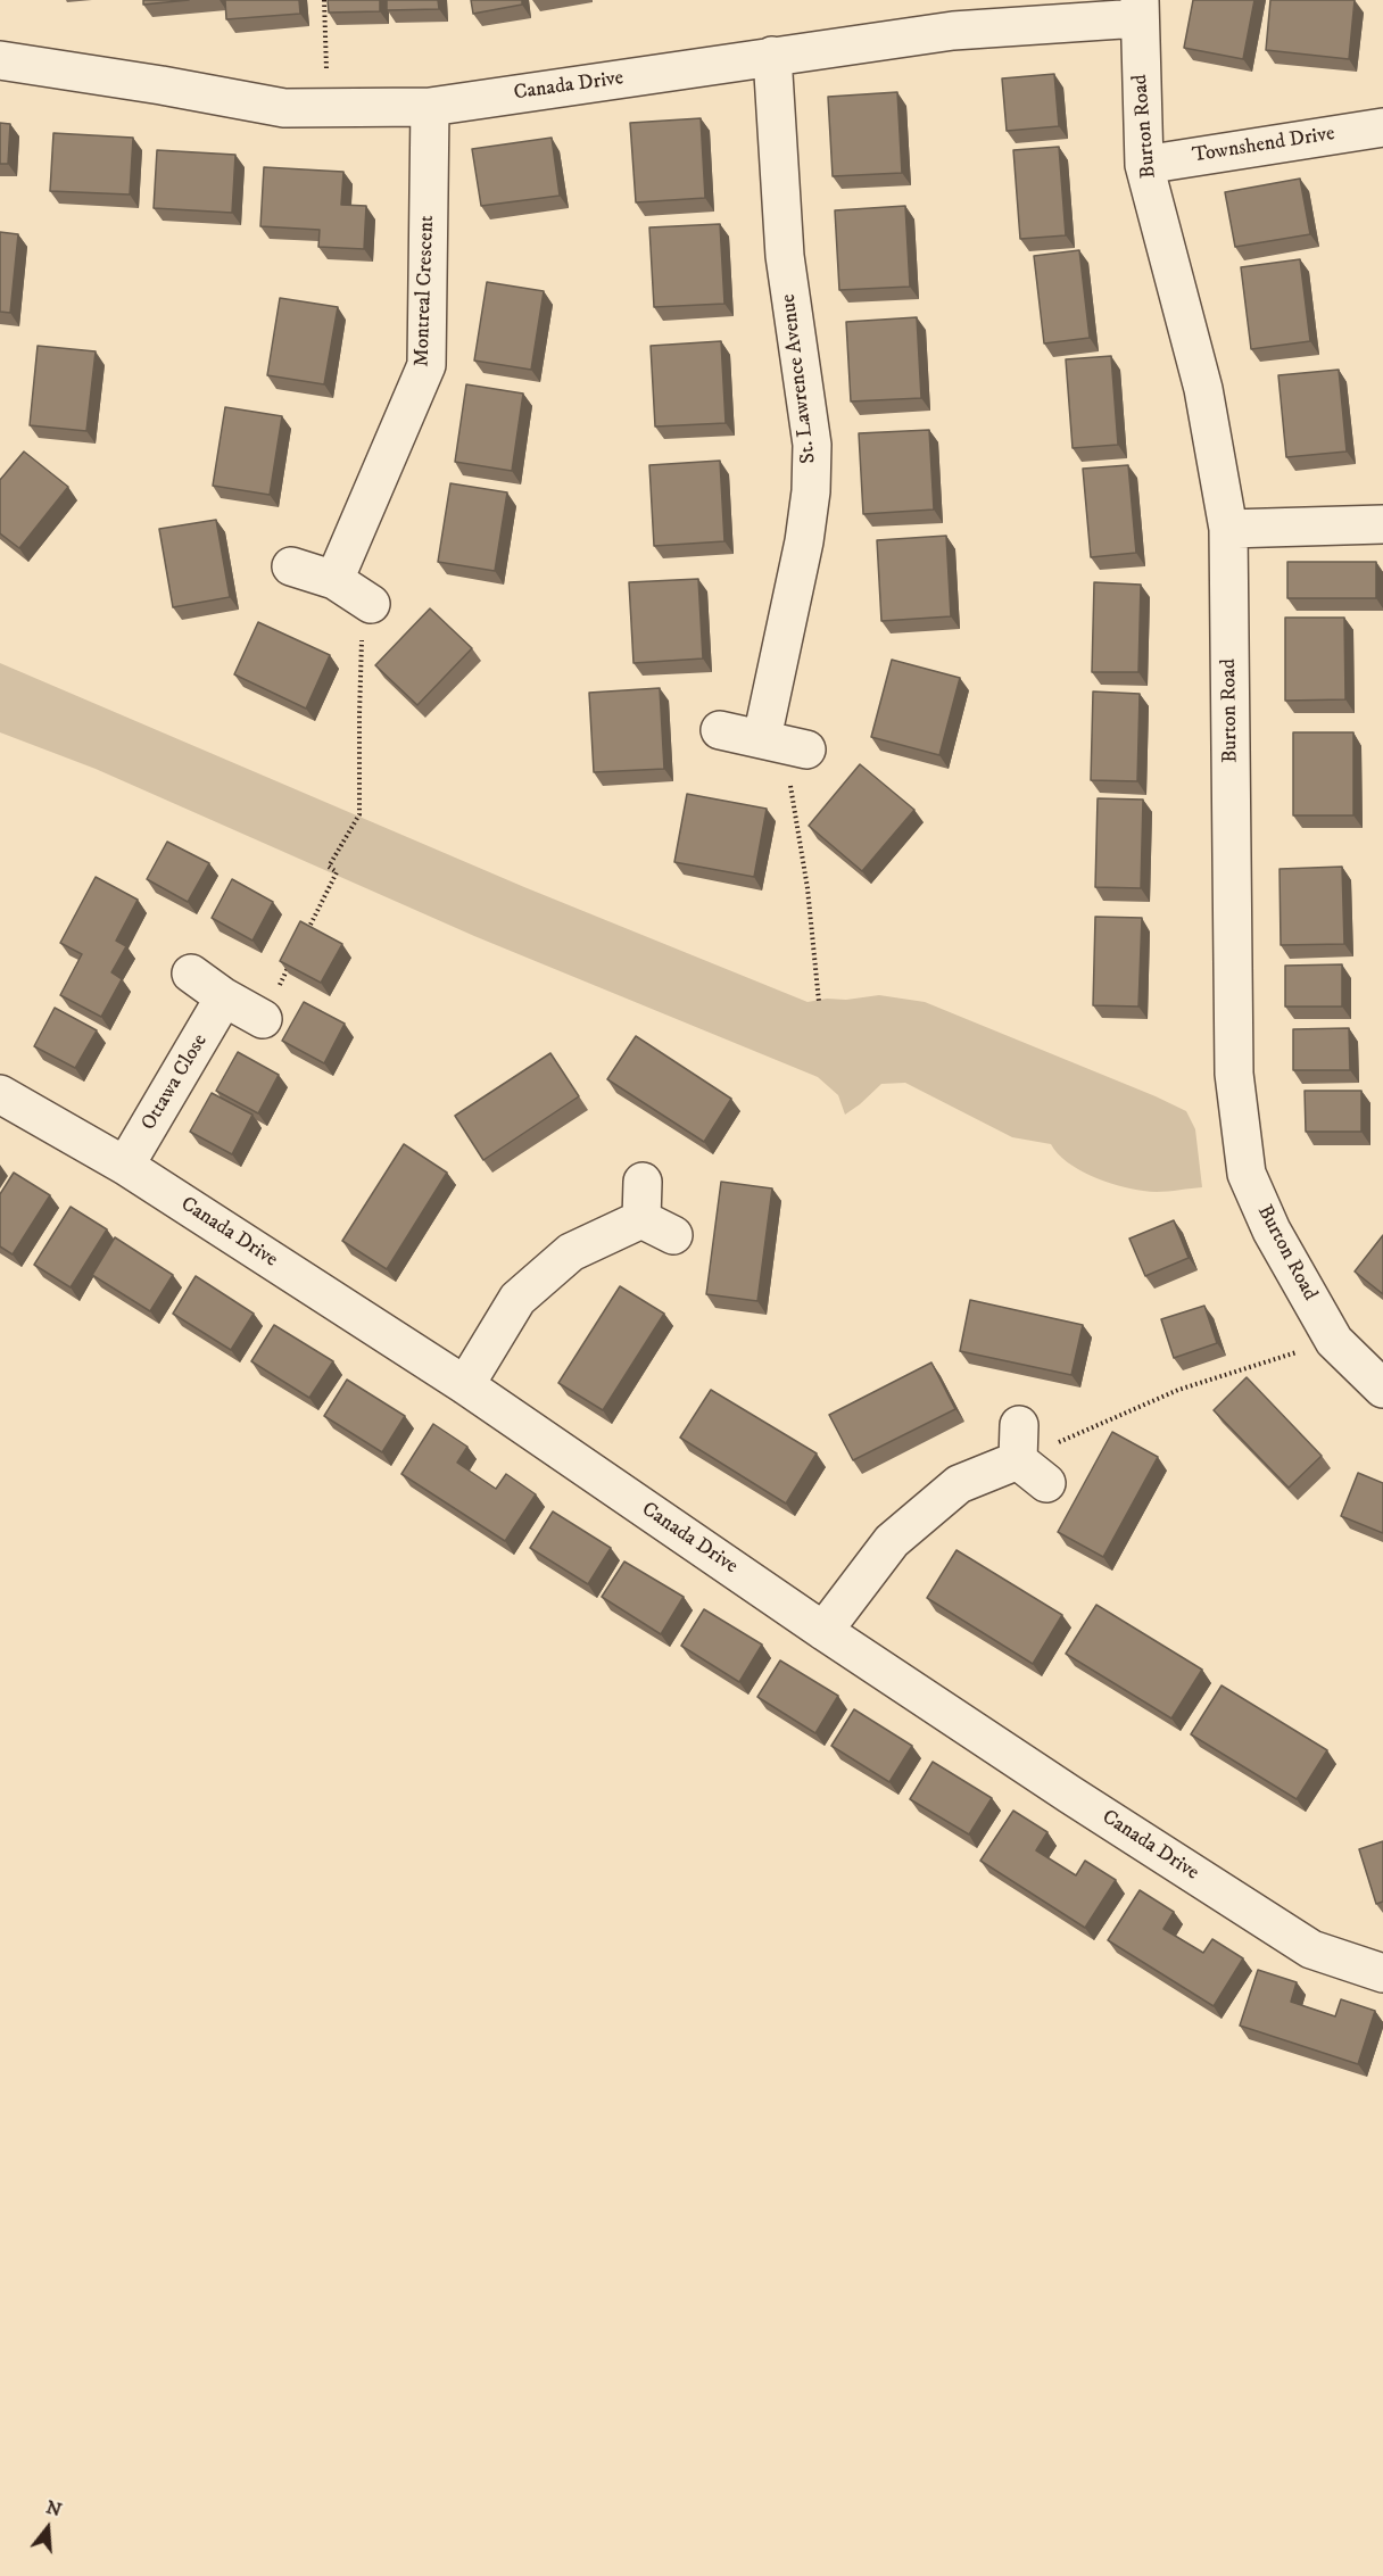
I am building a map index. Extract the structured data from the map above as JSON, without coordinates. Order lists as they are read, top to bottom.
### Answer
{
  "streets": {
    "street": [
      "Canada Drive",
      "Burton Road",
      "Townshend Drive",
      "Montreal Crescent",
      "St. Lawrence Avenue",
      "Ottawa Close"
    ]
  },
  "crossings": [
    ["Canada Drive", "Burton Road"],
    ["Canada Drive", "Montreal Crescent"],
    ["Canada Drive", "St. Lawrence Avenue"],
    ["Canada Drive", "Ottawa Close"],
    ["Burton Road", "Townshend Drive"]
  ],
  "north": "top"
}
